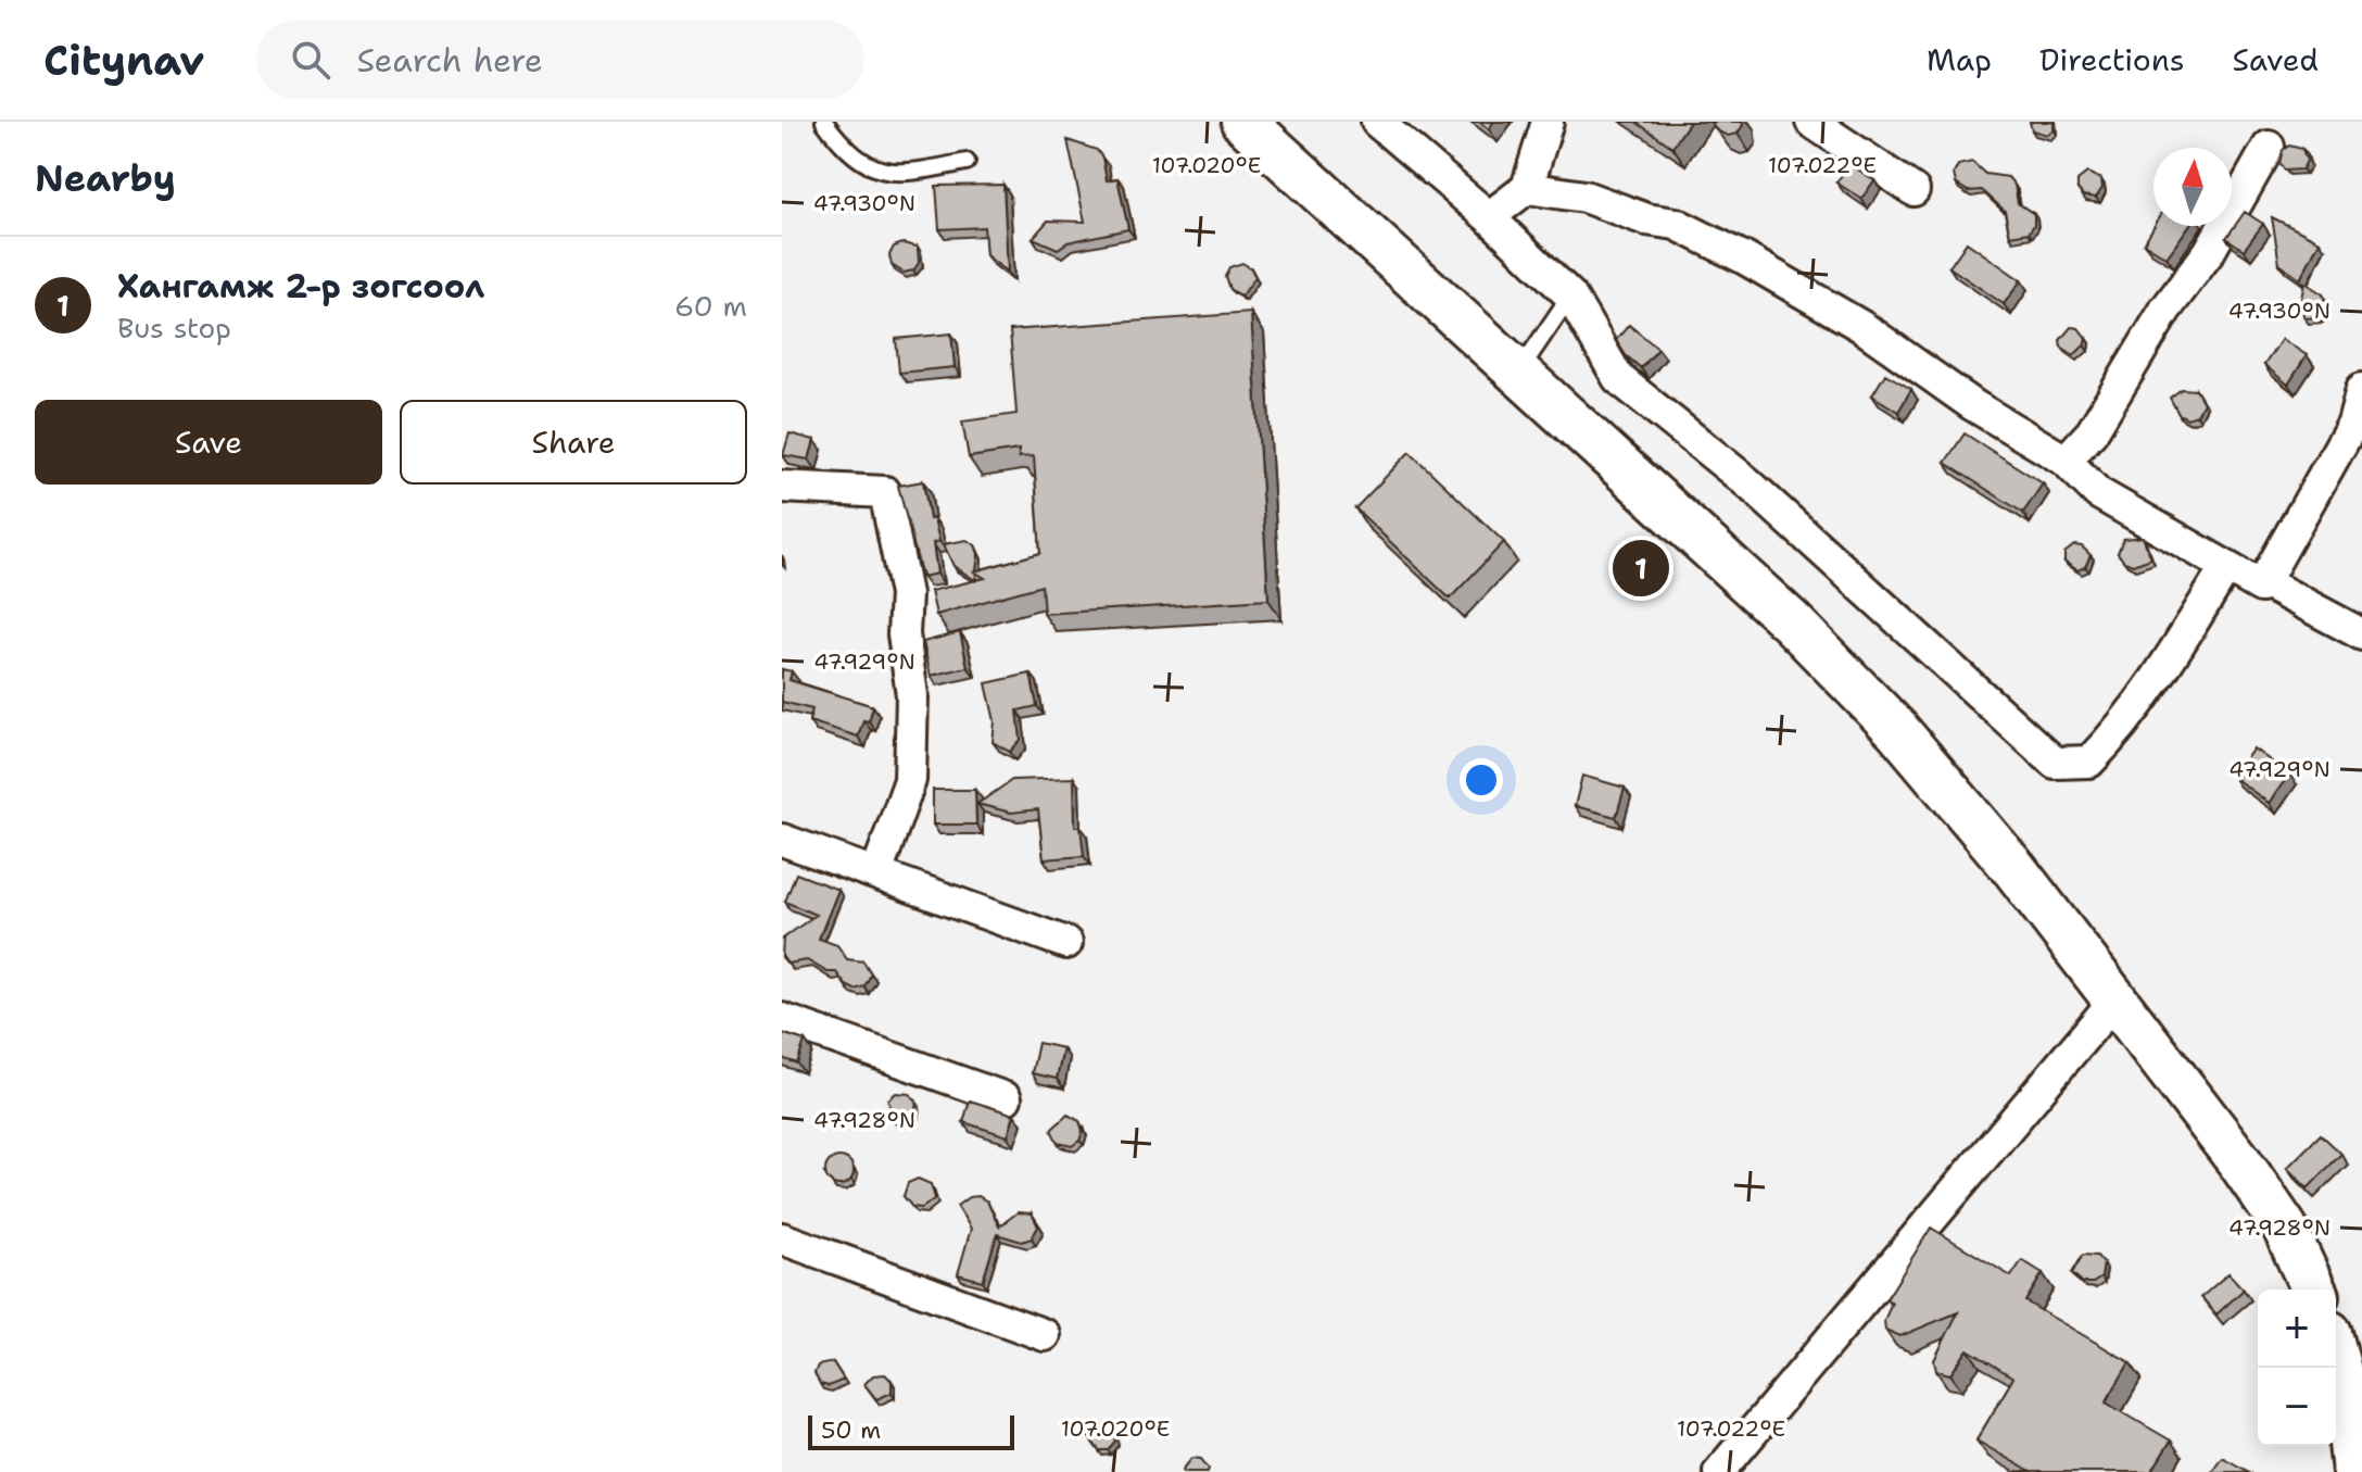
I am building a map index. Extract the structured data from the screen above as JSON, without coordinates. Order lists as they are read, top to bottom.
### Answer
{
  "scale_bar": "50 m",
  "north": "top",
  "page": {
    "header": "Citynav",
    "search": "Search here",
    "nav": ["Map", "Directions", "Saved"],
    "heading": "Nearby",
    "list": [
      {
        "mark": "1",
        "name": "Хангамж 2-р зогсоол",
        "note": "Bus stop",
        "value": "60 m"
      }
    ],
    "buttons": ["Save", "Share"],
    "pins": "1",
    "map_buttons": ["+", "−"],
    "scale": "50 m"
  },
  "coordinates": [
    "107.020°E",
    "107.022°E",
    "47.930°N",
    "47.929°N",
    "47.928°N"
  ]
}
